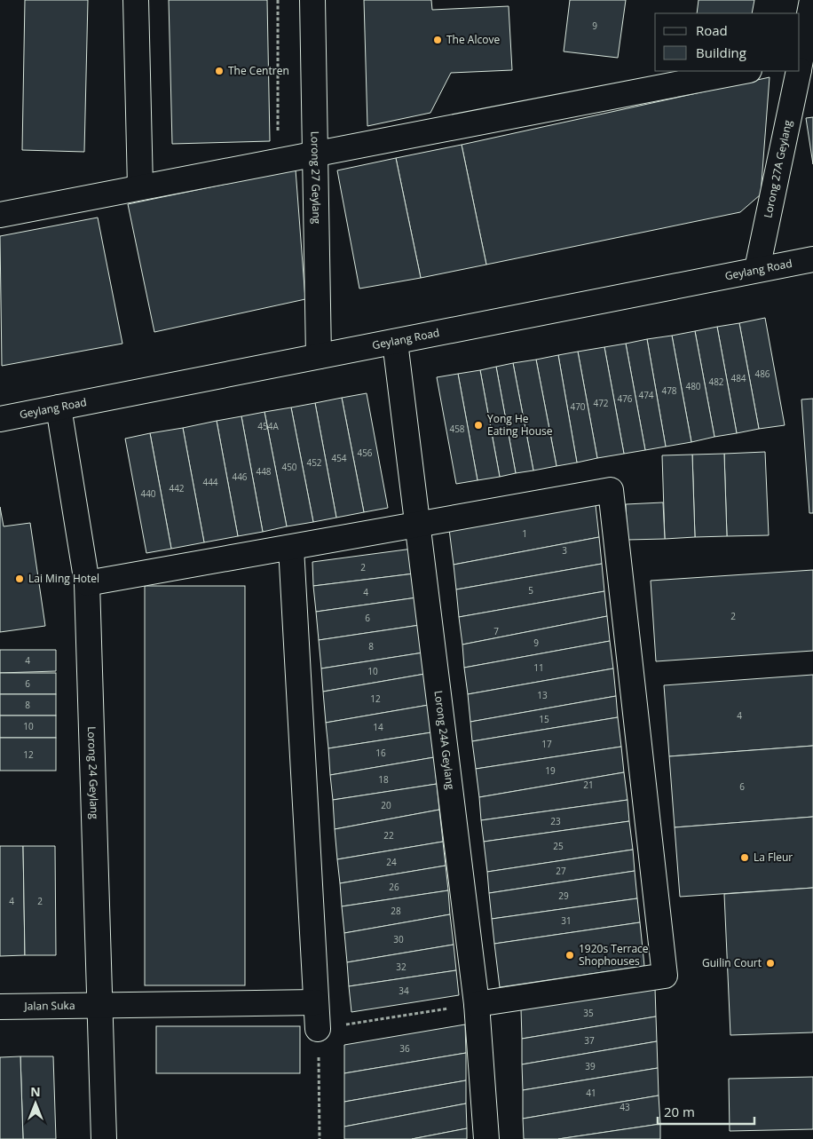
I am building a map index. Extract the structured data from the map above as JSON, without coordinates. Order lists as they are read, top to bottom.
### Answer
{
  "streets": {
    "street": [
      "Lorong 27A Geylang",
      "Lorong 27 Geylang",
      "Geylang Road",
      "Lorong 24A Geylang",
      "Lorong 24 Geylang",
      "Jalan Suka"
    ]
  },
  "crossings": [
    ["Lorong 27A Geylang", "Geylang Road"],
    ["Lorong 27 Geylang", "Geylang Road"],
    ["Geylang Road", "Lorong 24A Geylang"],
    ["Geylang Road", "Lorong 24 Geylang"],
    ["Lorong 24 Geylang", "Jalan Suka"]
  ],
  "places": [
    "The Alcove",
    "The Centren",
    "Yong He Eating House",
    "Lai Ming Hotel",
    "La Fleur",
    "1920s Terrace Shophouses",
    "Guilin Court"
  ],
  "house_numbers": [
    "9",
    "486",
    "484",
    "482",
    "480",
    "478",
    "474",
    "476",
    "472",
    "470",
    "454A",
    "458",
    "456",
    "454",
    "452",
    "450",
    "448",
    "446",
    "444",
    "442",
    "440",
    "1",
    "3",
    "2",
    "5",
    "4",
    "2",
    "6",
    "7",
    "9",
    "8",
    "4",
    "11",
    "10",
    "6",
    "13",
    "12",
    "8",
    "4",
    "15",
    "10",
    "14",
    "17",
    "16",
    "12",
    "19",
    "18",
    "21",
    "6",
    "20",
    "23",
    "22",
    "25",
    "24",
    "27",
    "26",
    "29",
    "4",
    "2",
    "28",
    "31",
    "30",
    "32",
    "34",
    "35",
    "37",
    "36",
    "39",
    "41",
    "43"
  ],
  "legend": ["Road", "Building"],
  "scale_bar": "20 m",
  "north": "top"
}
